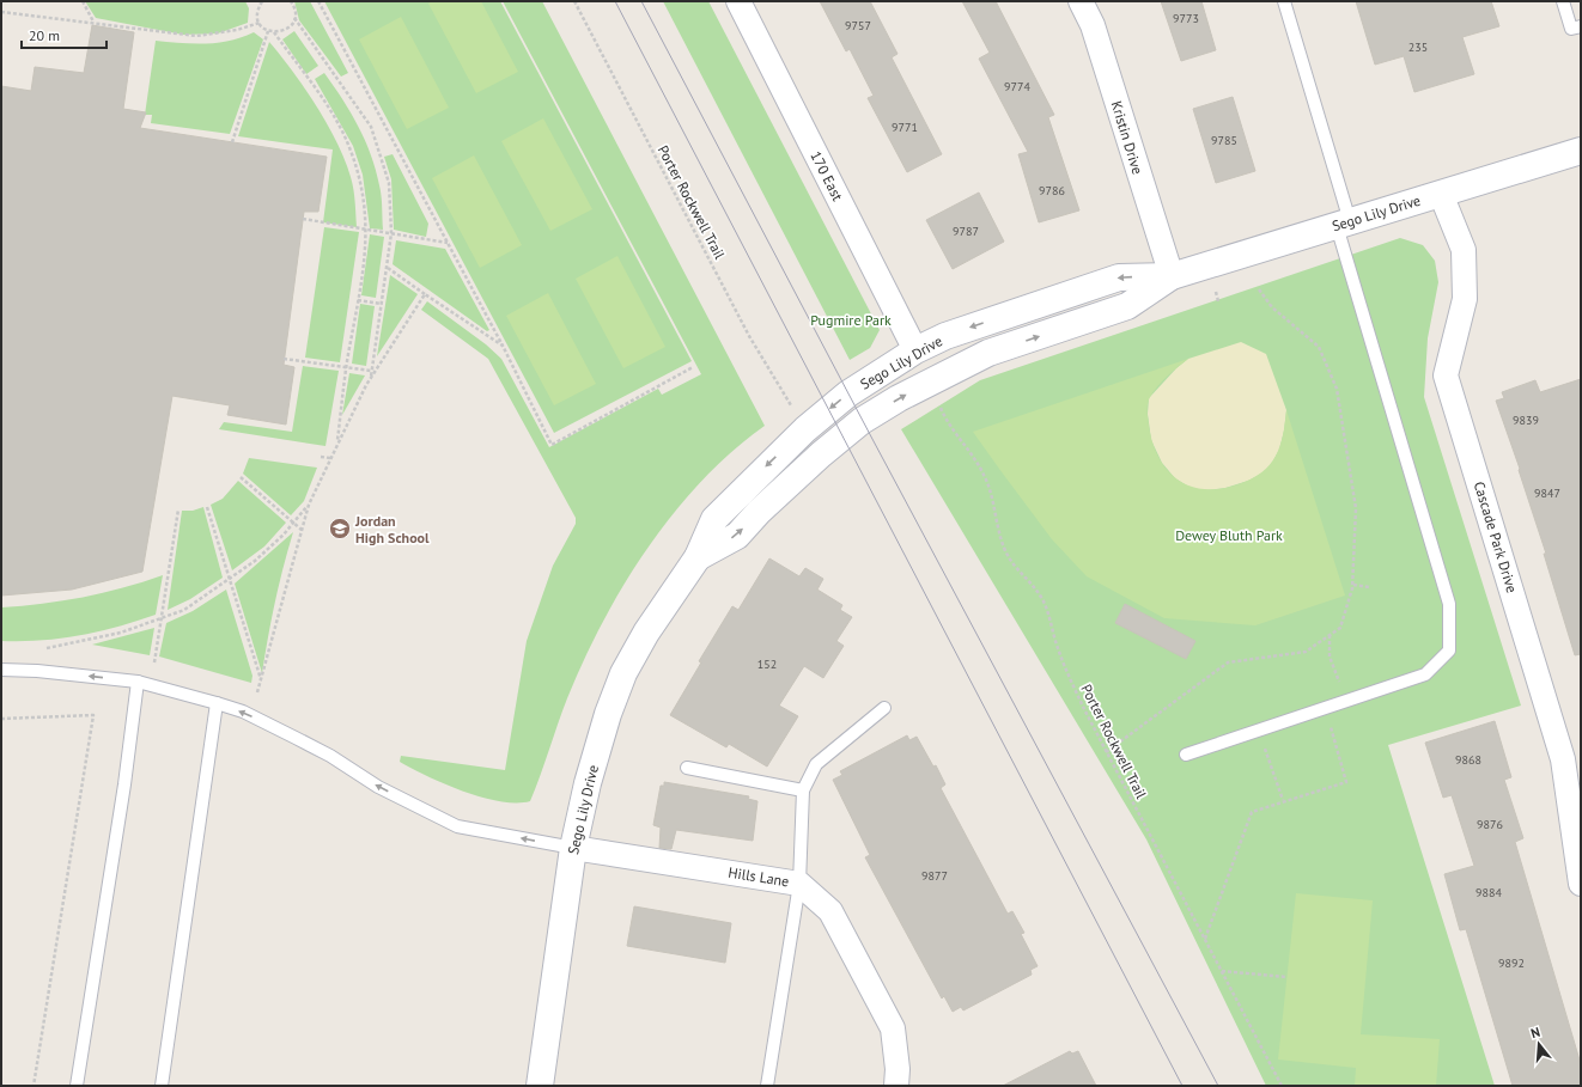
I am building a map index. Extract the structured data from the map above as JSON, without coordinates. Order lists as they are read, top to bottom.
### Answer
{
  "streets": {
    "main road": ["Sego Lily Drive"],
    "street": [
      "Kristin Drive",
      "170 East",
      "Cascade Park Drive",
      "Hills Lane"
    ],
    "path": ["Porter Rockwell Trail"]
  },
  "crossings": [
    ["Kristin Drive", "Sego Lily Drive"],
    ["170 East", "Sego Lily Drive"],
    ["Sego Lily Drive", "Cascade Park Drive"],
    ["Sego Lily Drive", "Hills Lane"]
  ],
  "parks": ["Pugmire Park", "Dewey Bluth Park"],
  "places": {
    "school or university": ["Jordan High School"]
  },
  "house_numbers": [
    "9773",
    "9757",
    "235",
    "9774",
    "9771",
    "9785",
    "9786",
    "9787",
    "9839",
    "9847",
    "152",
    "9868",
    "9876",
    "9877",
    "9884",
    "9892"
  ],
  "scale_bar": "20 m",
  "north": "top"
}
